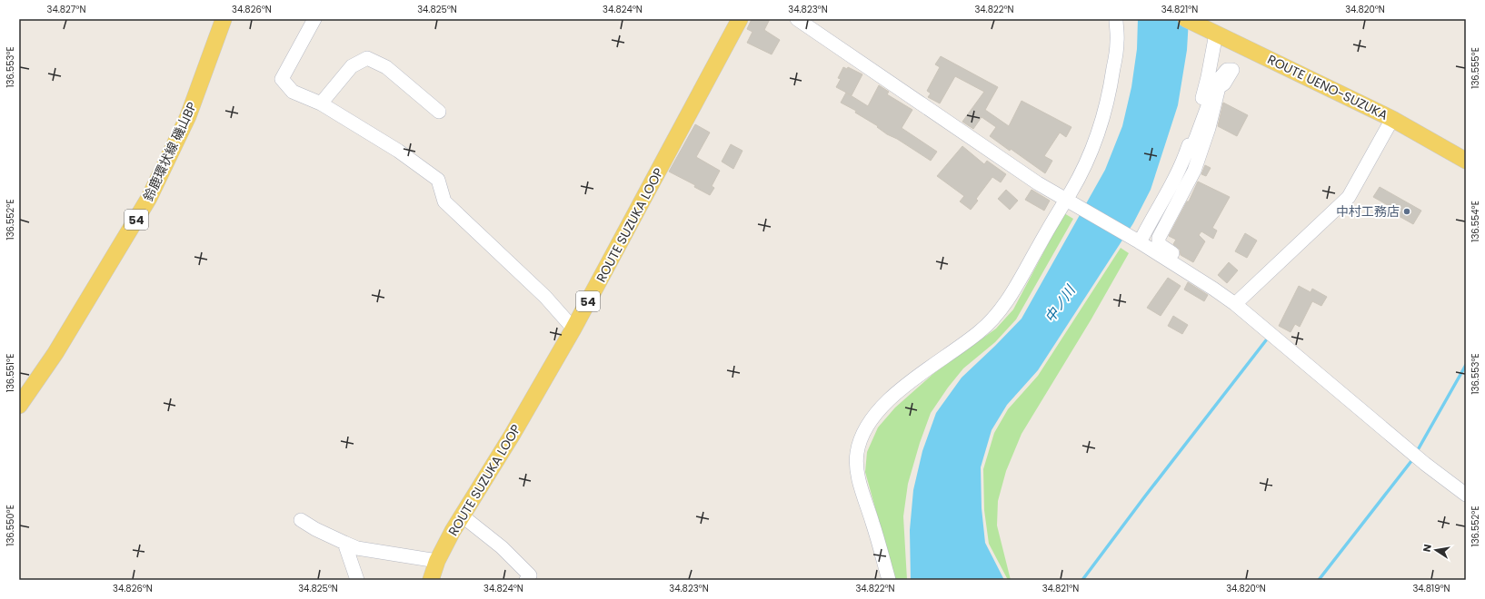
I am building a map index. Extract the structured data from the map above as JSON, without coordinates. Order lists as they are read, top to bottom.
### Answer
{
  "streets": {
    "main road": [
      "ROUTE UENO-SUZUKA",
      "鈴鹿環状線 磯山BP",
      "54",
      "ROUTE SUZUKA LOOP"
    ]
  },
  "water": ["中ノ川"],
  "places": ["中村工務店"],
  "north": "left",
  "coordinates": [
    "34.827°N",
    "34.826°N",
    "34.825°N",
    "34.824°N",
    "34.823°N",
    "34.822°N",
    "34.821°N",
    "34.820°N",
    "136.553°E",
    "136.555°E",
    "136.552°E",
    "136.554°E",
    "136.551°E",
    "136.550°E",
    "34.819°N"
  ]
}
